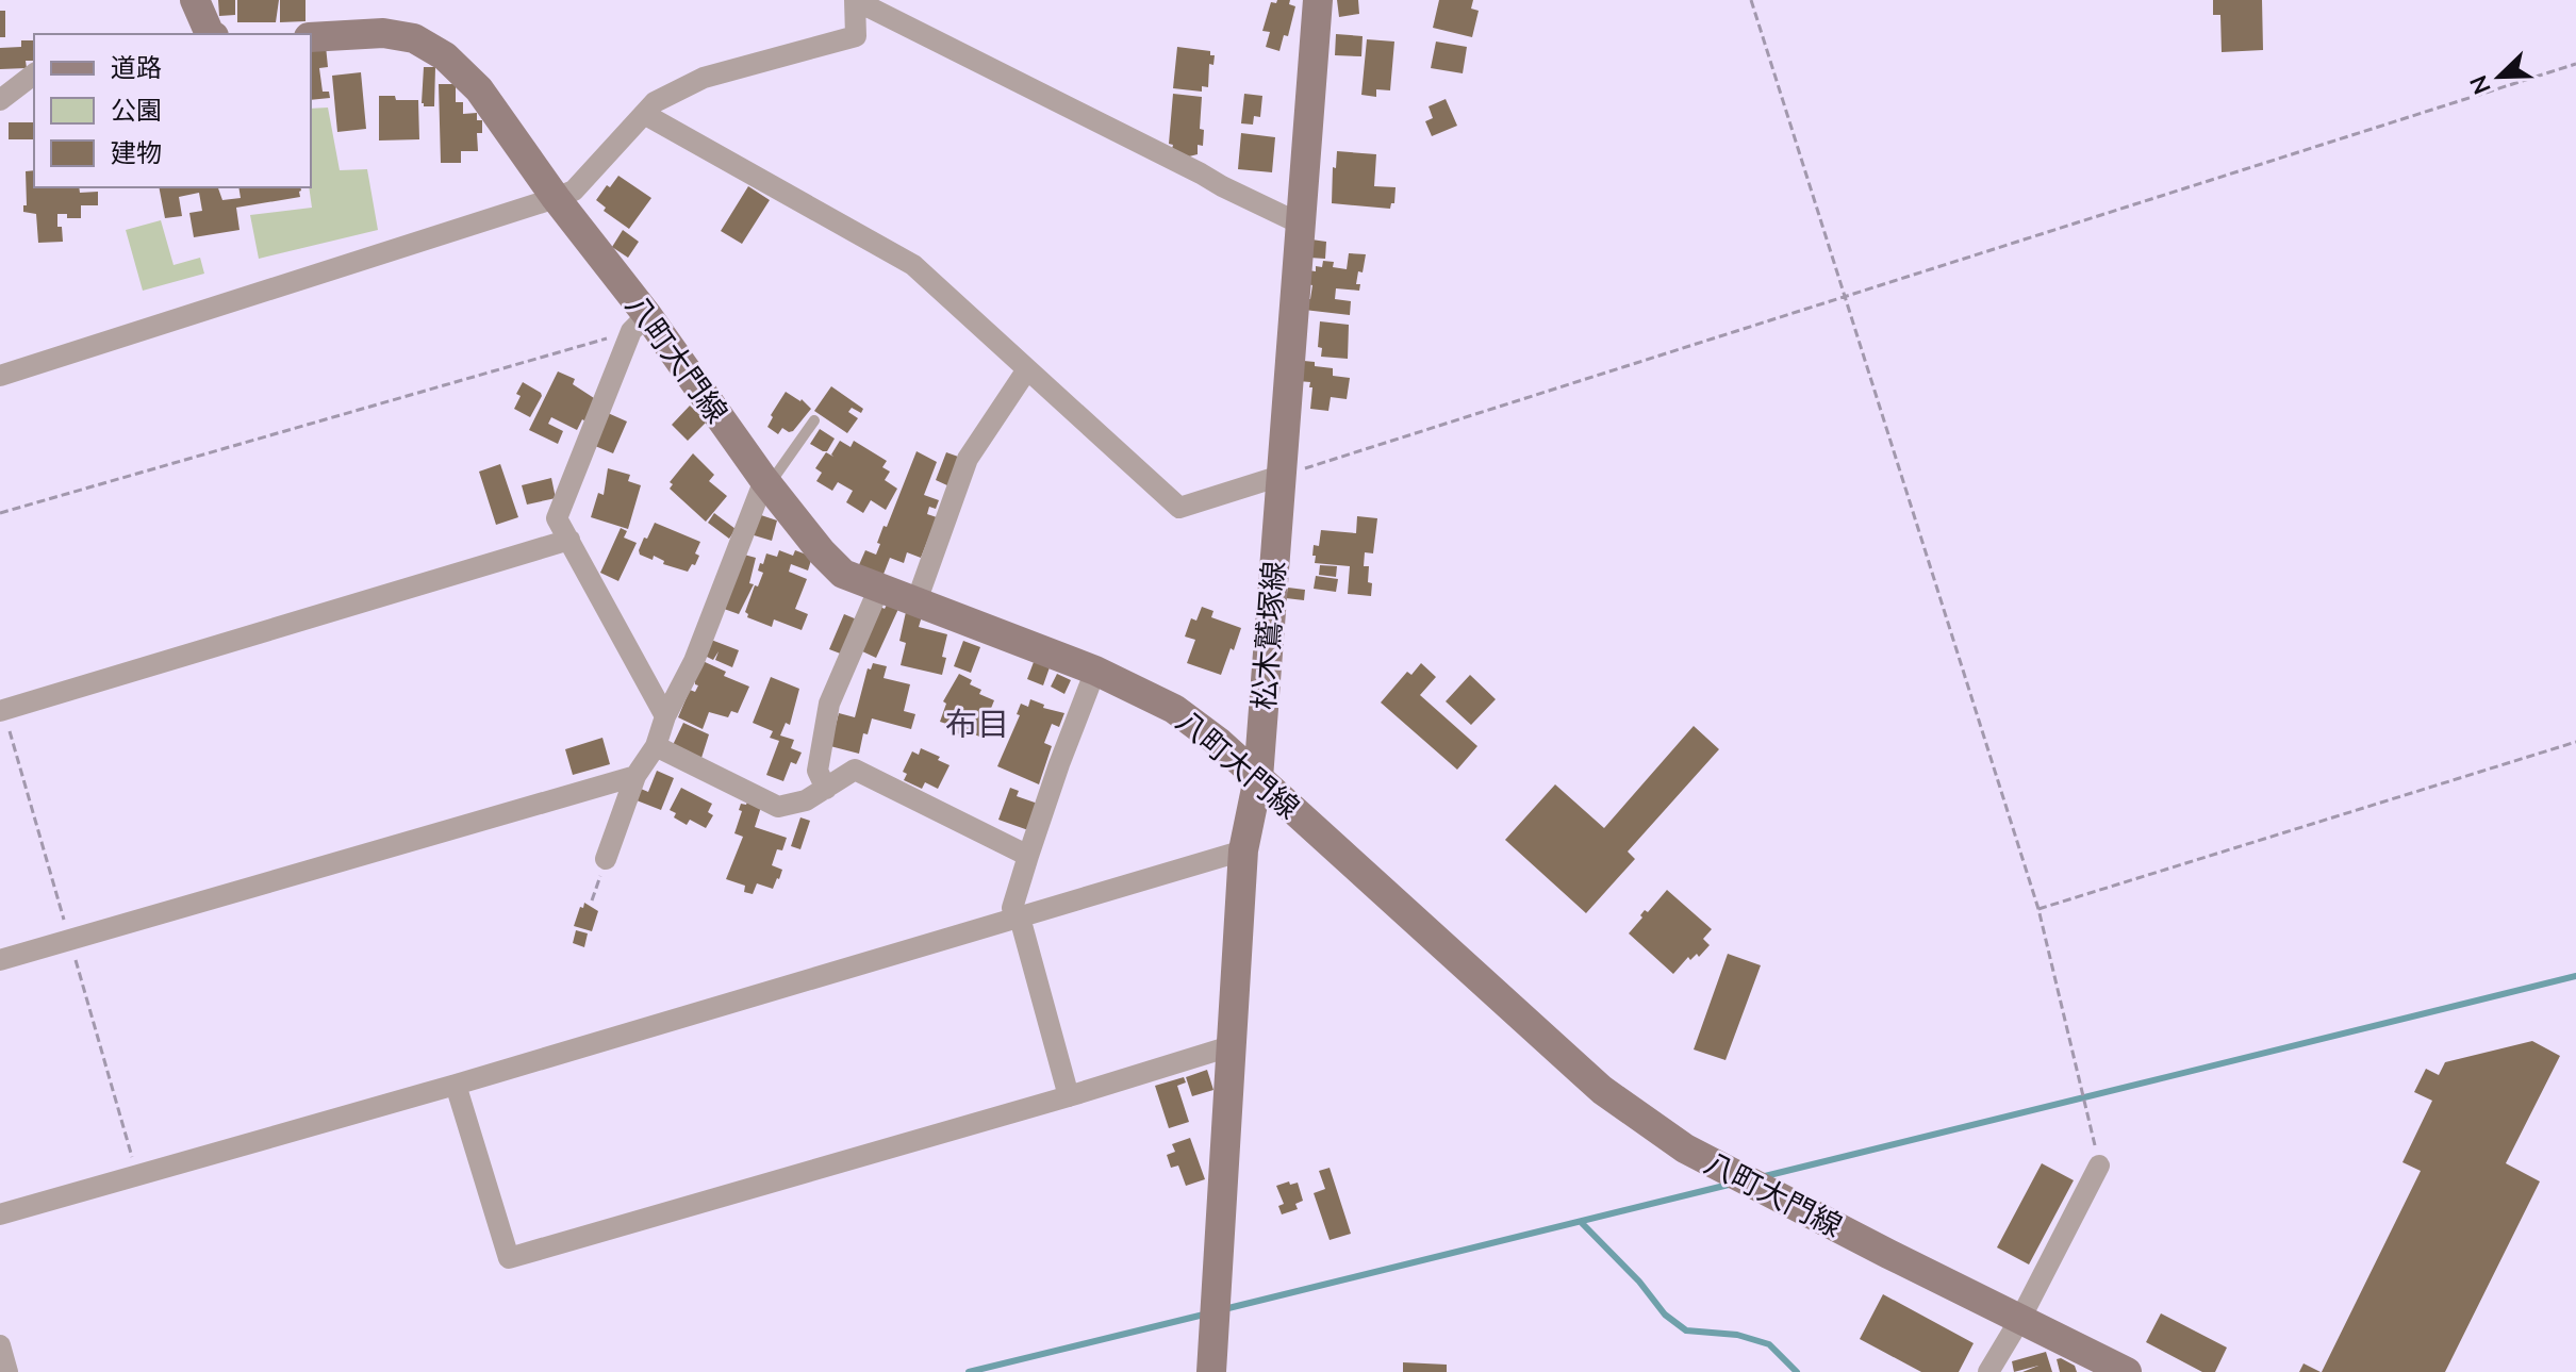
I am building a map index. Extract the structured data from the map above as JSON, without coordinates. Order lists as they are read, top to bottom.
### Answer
{
  "streets": {
    "main road": ["八町大門線", "松木鷲塚線"]
  },
  "crossings": [
    ["八町大門線", "松木鷲塚線"]
  ],
  "districts": ["布目"],
  "legend": ["道路", "公園", "建物"],
  "north": "bottom left"
}
